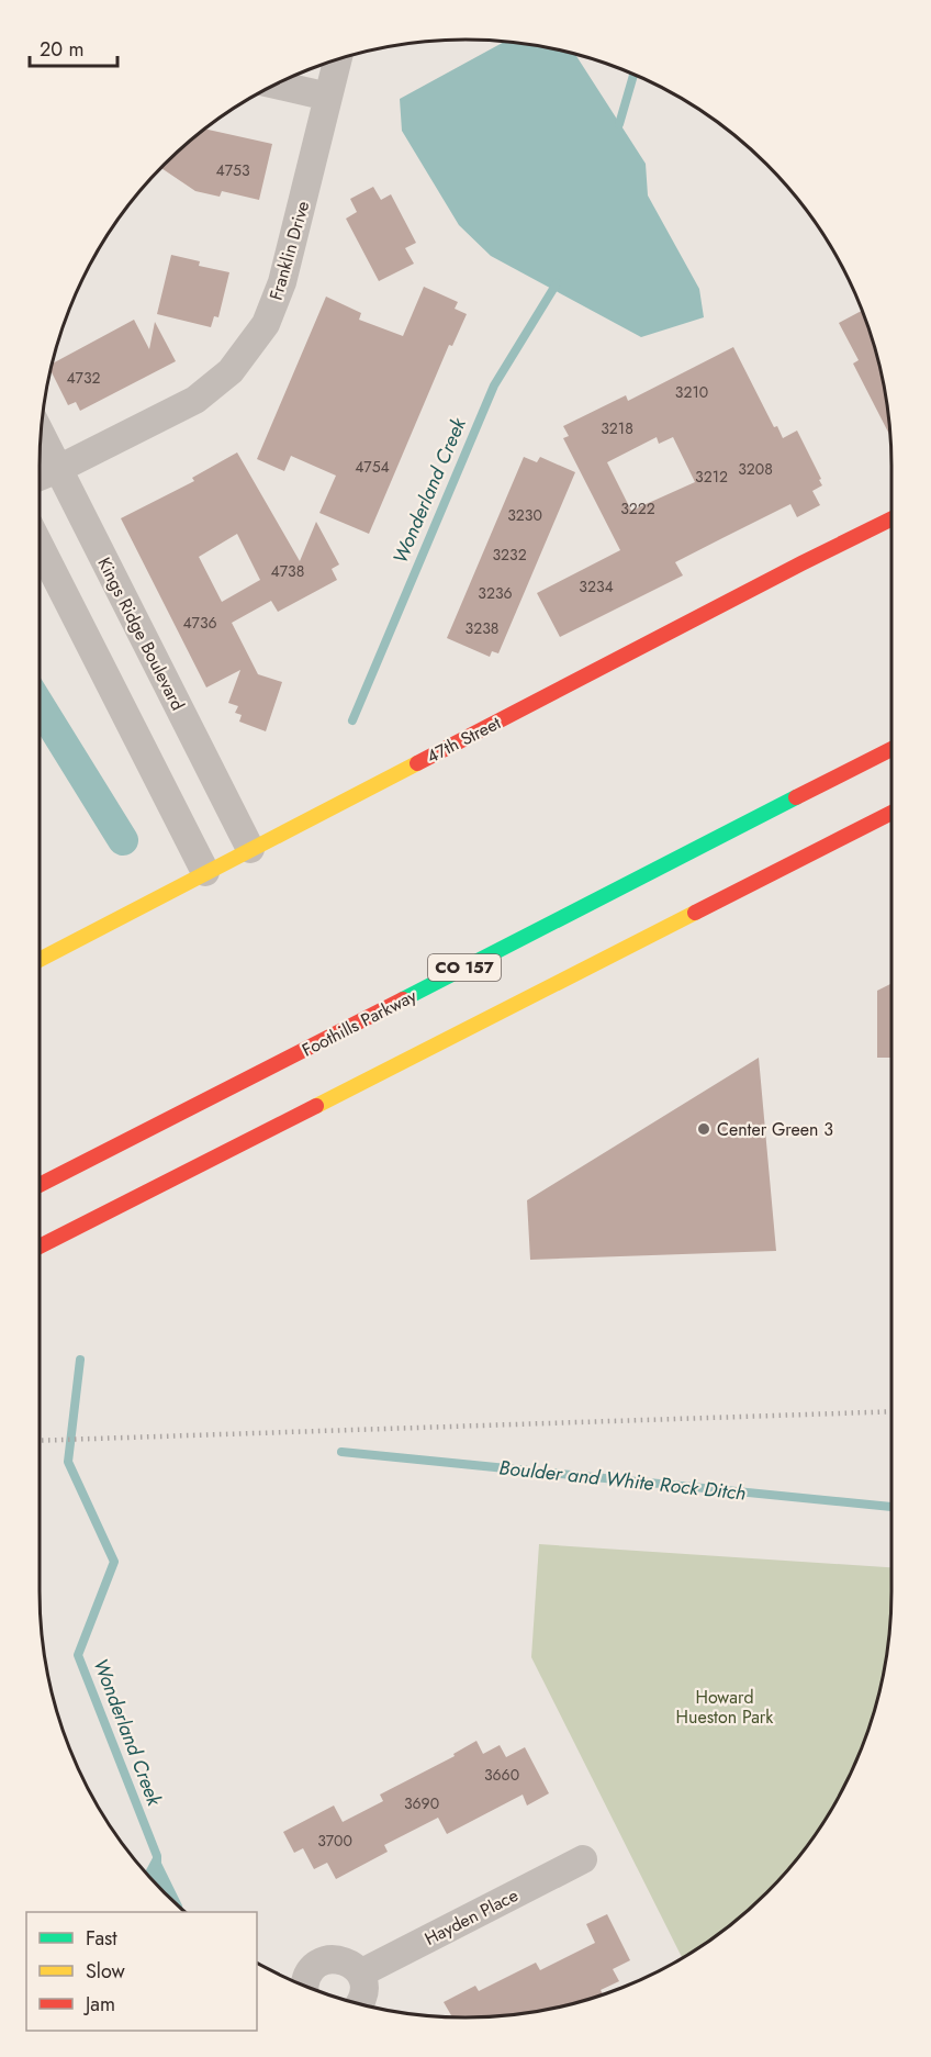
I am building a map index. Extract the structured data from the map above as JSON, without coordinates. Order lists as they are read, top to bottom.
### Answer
{
  "streets": {
    "main road": ["47th Street", "CO 157", "Foothills Parkway"],
    "street": ["Franklin Drive", "Kings Ridge Boulevard", "Hayden Place"]
  },
  "crossings": [
    ["Franklin Drive", "Kings Ridge Boulevard"],
    ["Kings Ridge Boulevard", "47th Street"]
  ],
  "water": ["Wonderland Creek", "Boulder and White Rock Ditch"],
  "parks": ["Howard Hueston Park"],
  "places": ["Center Green 3"],
  "house_numbers": [
    "4753",
    "4732",
    "3210",
    "3218",
    "4754",
    "3208",
    "3212",
    "3222",
    "3230",
    "3232",
    "4738",
    "3234",
    "3236",
    "4736",
    "3238",
    "3660",
    "3690",
    "3700"
  ],
  "legend": ["Fast", "Slow", "Jam"],
  "scale_bar": "20 m"
}
